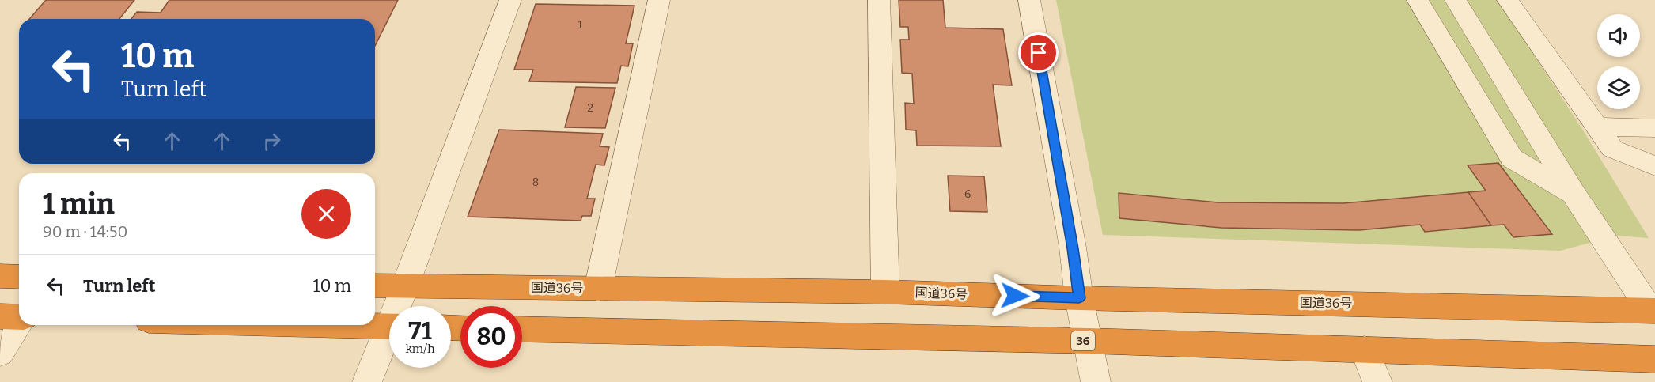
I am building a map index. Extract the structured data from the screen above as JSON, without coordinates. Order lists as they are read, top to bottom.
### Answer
{
  "streets": {
    "highway": ["国道36号", "36"]
  },
  "house_numbers": [
    "1",
    "2",
    "8",
    "6"
  ],
  "page": {
    "turn": ["10 m", "Turn left"],
    "heading": ["1 min", "90 m · 14:50"],
    "list": [
      {
        "name": "Turn left",
        "value": "10 m"
      }
    ],
    "speed": "71 km/h",
    "limit": "80"
  }
}
